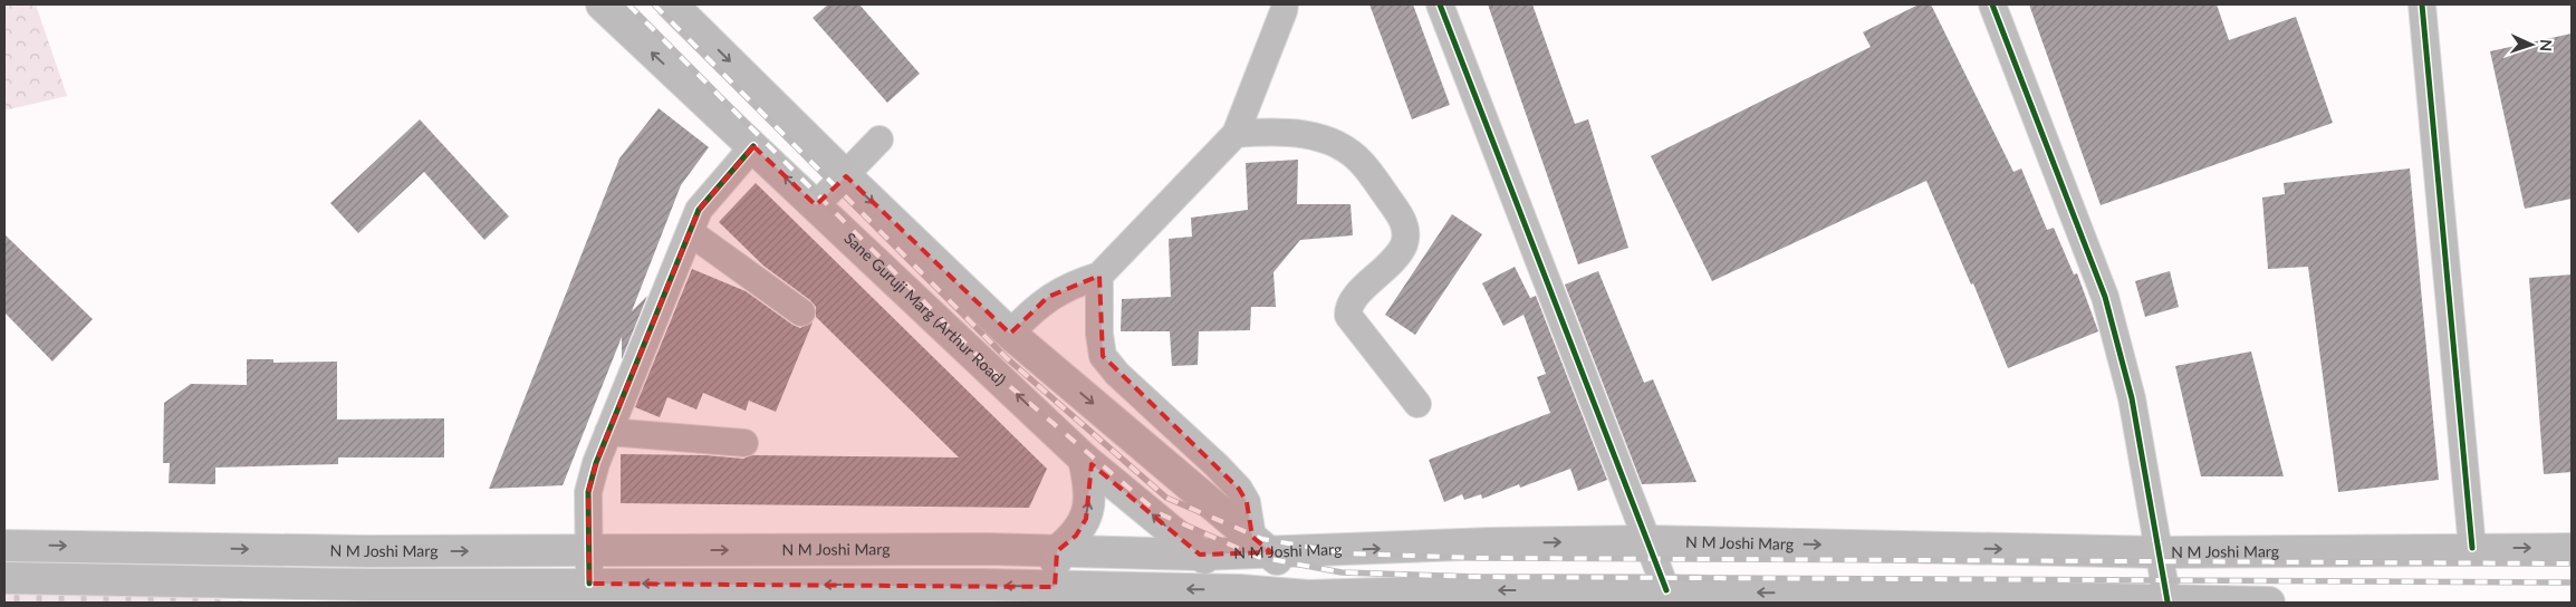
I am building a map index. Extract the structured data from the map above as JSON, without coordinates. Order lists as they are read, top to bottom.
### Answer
{
  "streets": {
    "main road": ["Sane Guruji Marg (Arthur Road)", "N M Joshi Marg"]
  },
  "crossings": [
    ["Sane Guruji Marg (Arthur Road)", "N M Joshi Marg"]
  ],
  "north": "right"
}
